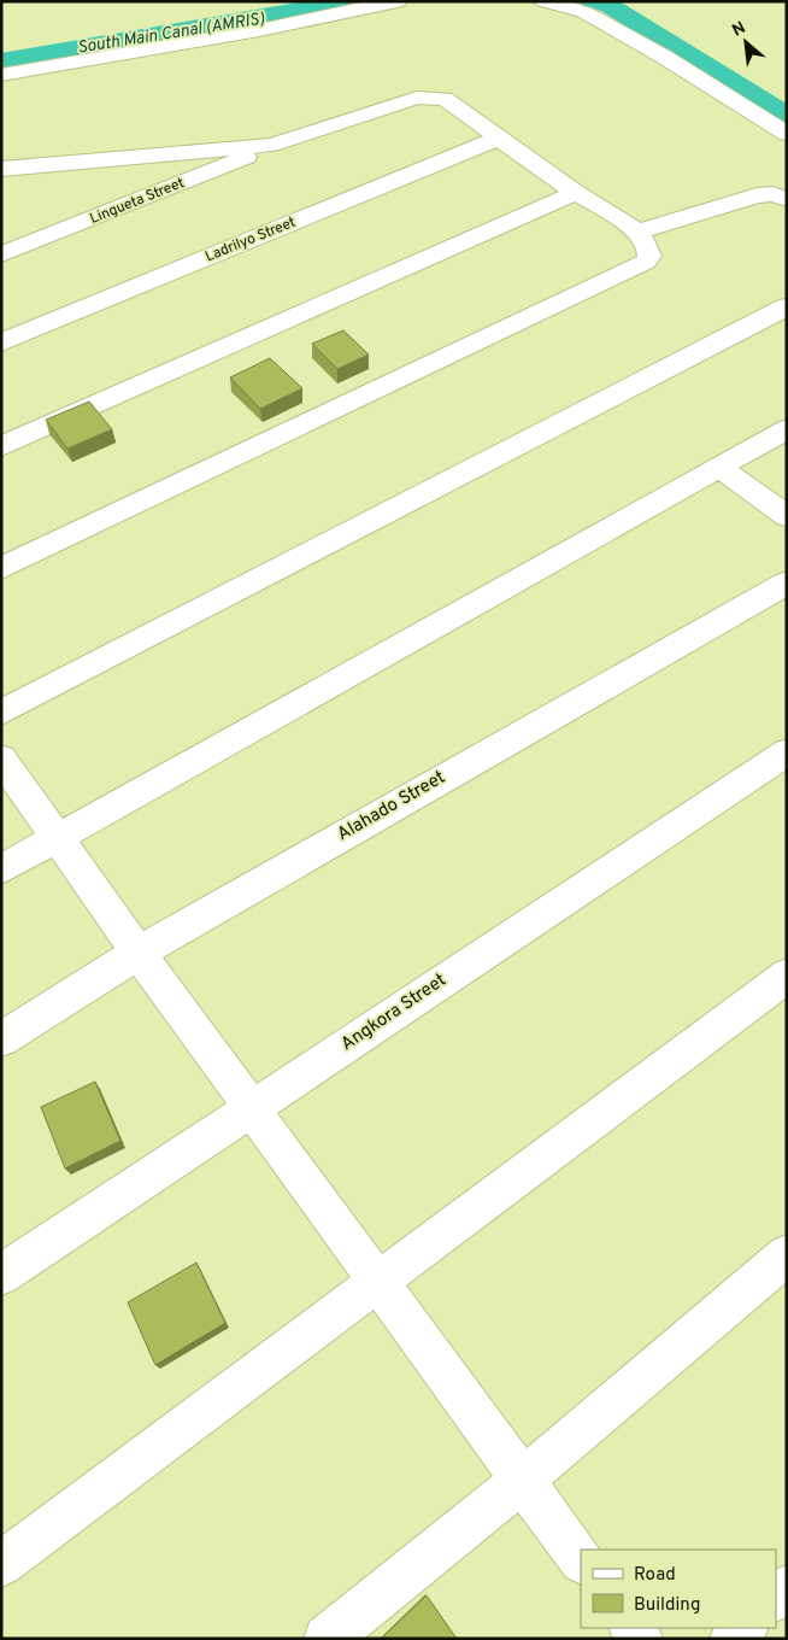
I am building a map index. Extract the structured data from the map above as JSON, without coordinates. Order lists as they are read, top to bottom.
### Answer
{
  "streets": {
    "street": [
      "Lingueta Street",
      "Ladrilyo Street",
      "Alahado Street",
      "Angkora Street"
    ]
  },
  "water": ["South Main Canal (AMRIS)"],
  "legend": ["Road", "Building"],
  "north": "top left"
}
